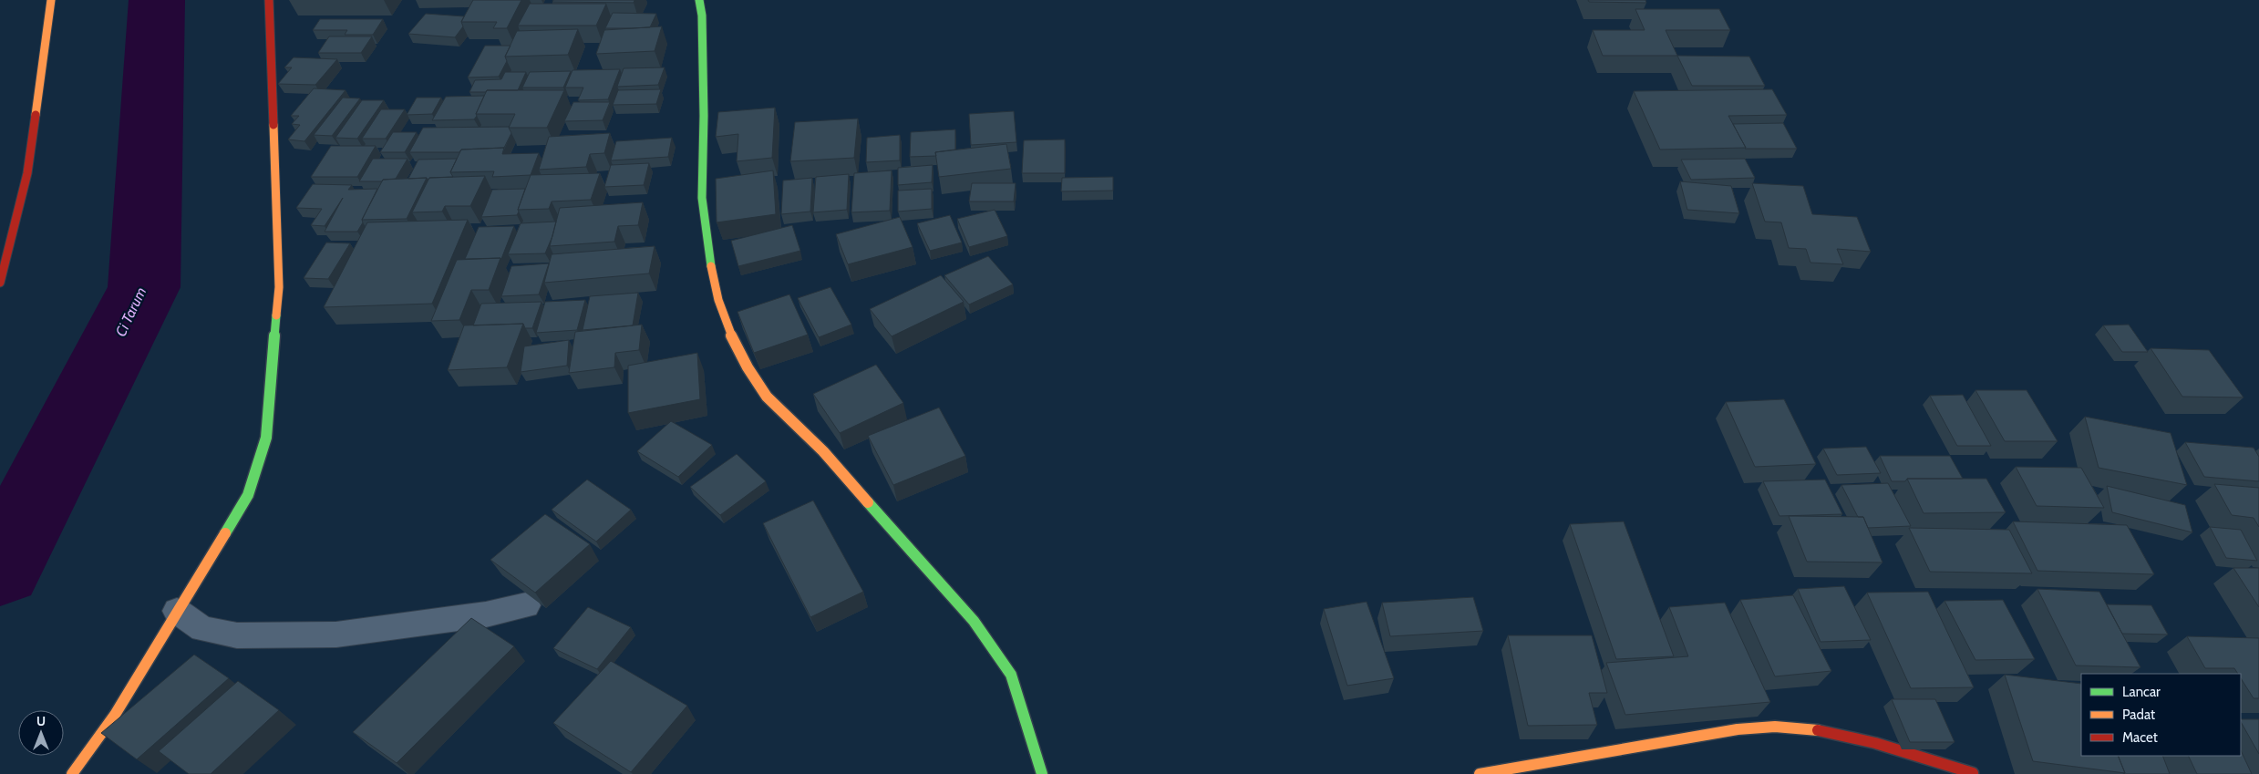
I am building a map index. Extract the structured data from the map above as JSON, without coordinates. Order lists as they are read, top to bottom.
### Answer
{
  "water": ["Ci Tarum"],
  "legend": ["Lancar", "Padat", "Macet"],
  "north": "top"
}
